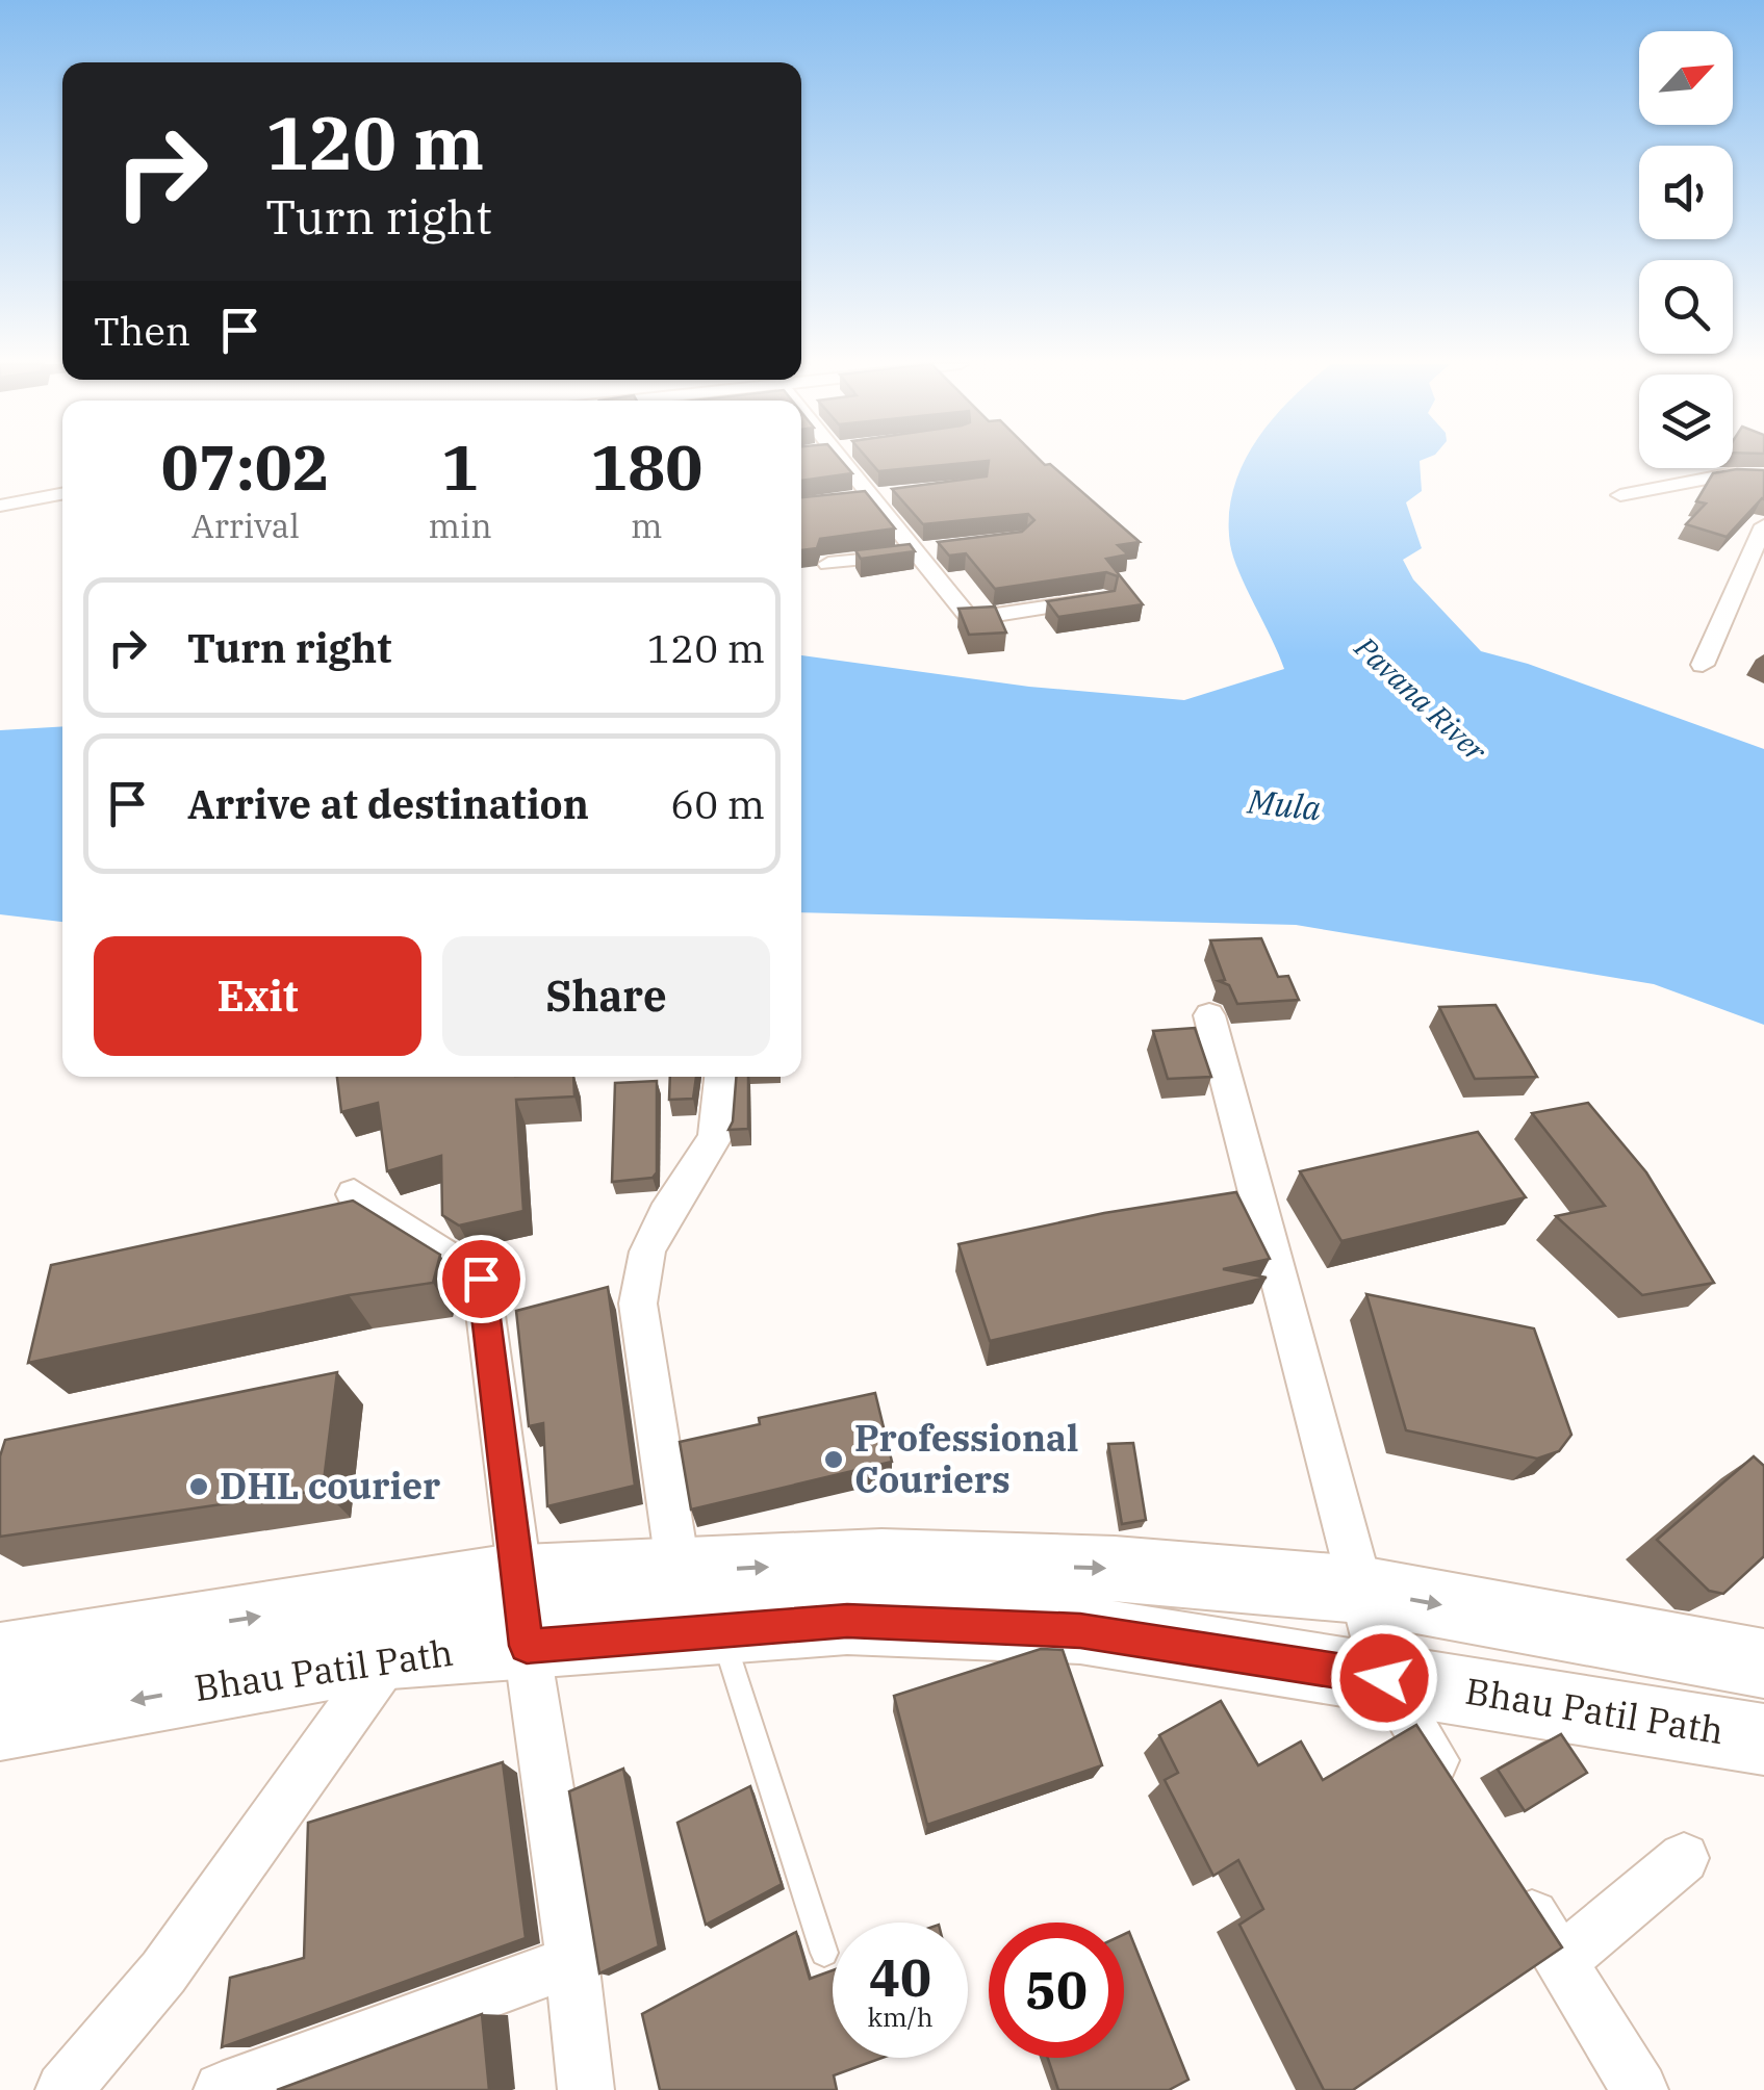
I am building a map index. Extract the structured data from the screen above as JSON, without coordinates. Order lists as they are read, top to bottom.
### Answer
{
  "streets": {
    "main road": ["Bhau Patil Path"]
  },
  "water": ["Pavana River", "Mula"],
  "places": ["Professional Couriers", "DHL courier"],
  "north": "top right",
  "page": {
    "turn": ["120 m", "Turn right"],
    "then": "Then",
    "eta": [
      "07:02",
      "Arrival",
      "1",
      "min",
      "180",
      "m"
    ],
    "list": [
      {
        "name": "Turn right",
        "value": "120 m"
      },
      {
        "name": "Arrive at destination",
        "value": "60 m"
      }
    ],
    "buttons": ["Exit", "Share"],
    "speed": "40 km/h",
    "limit": "50"
  }
}
